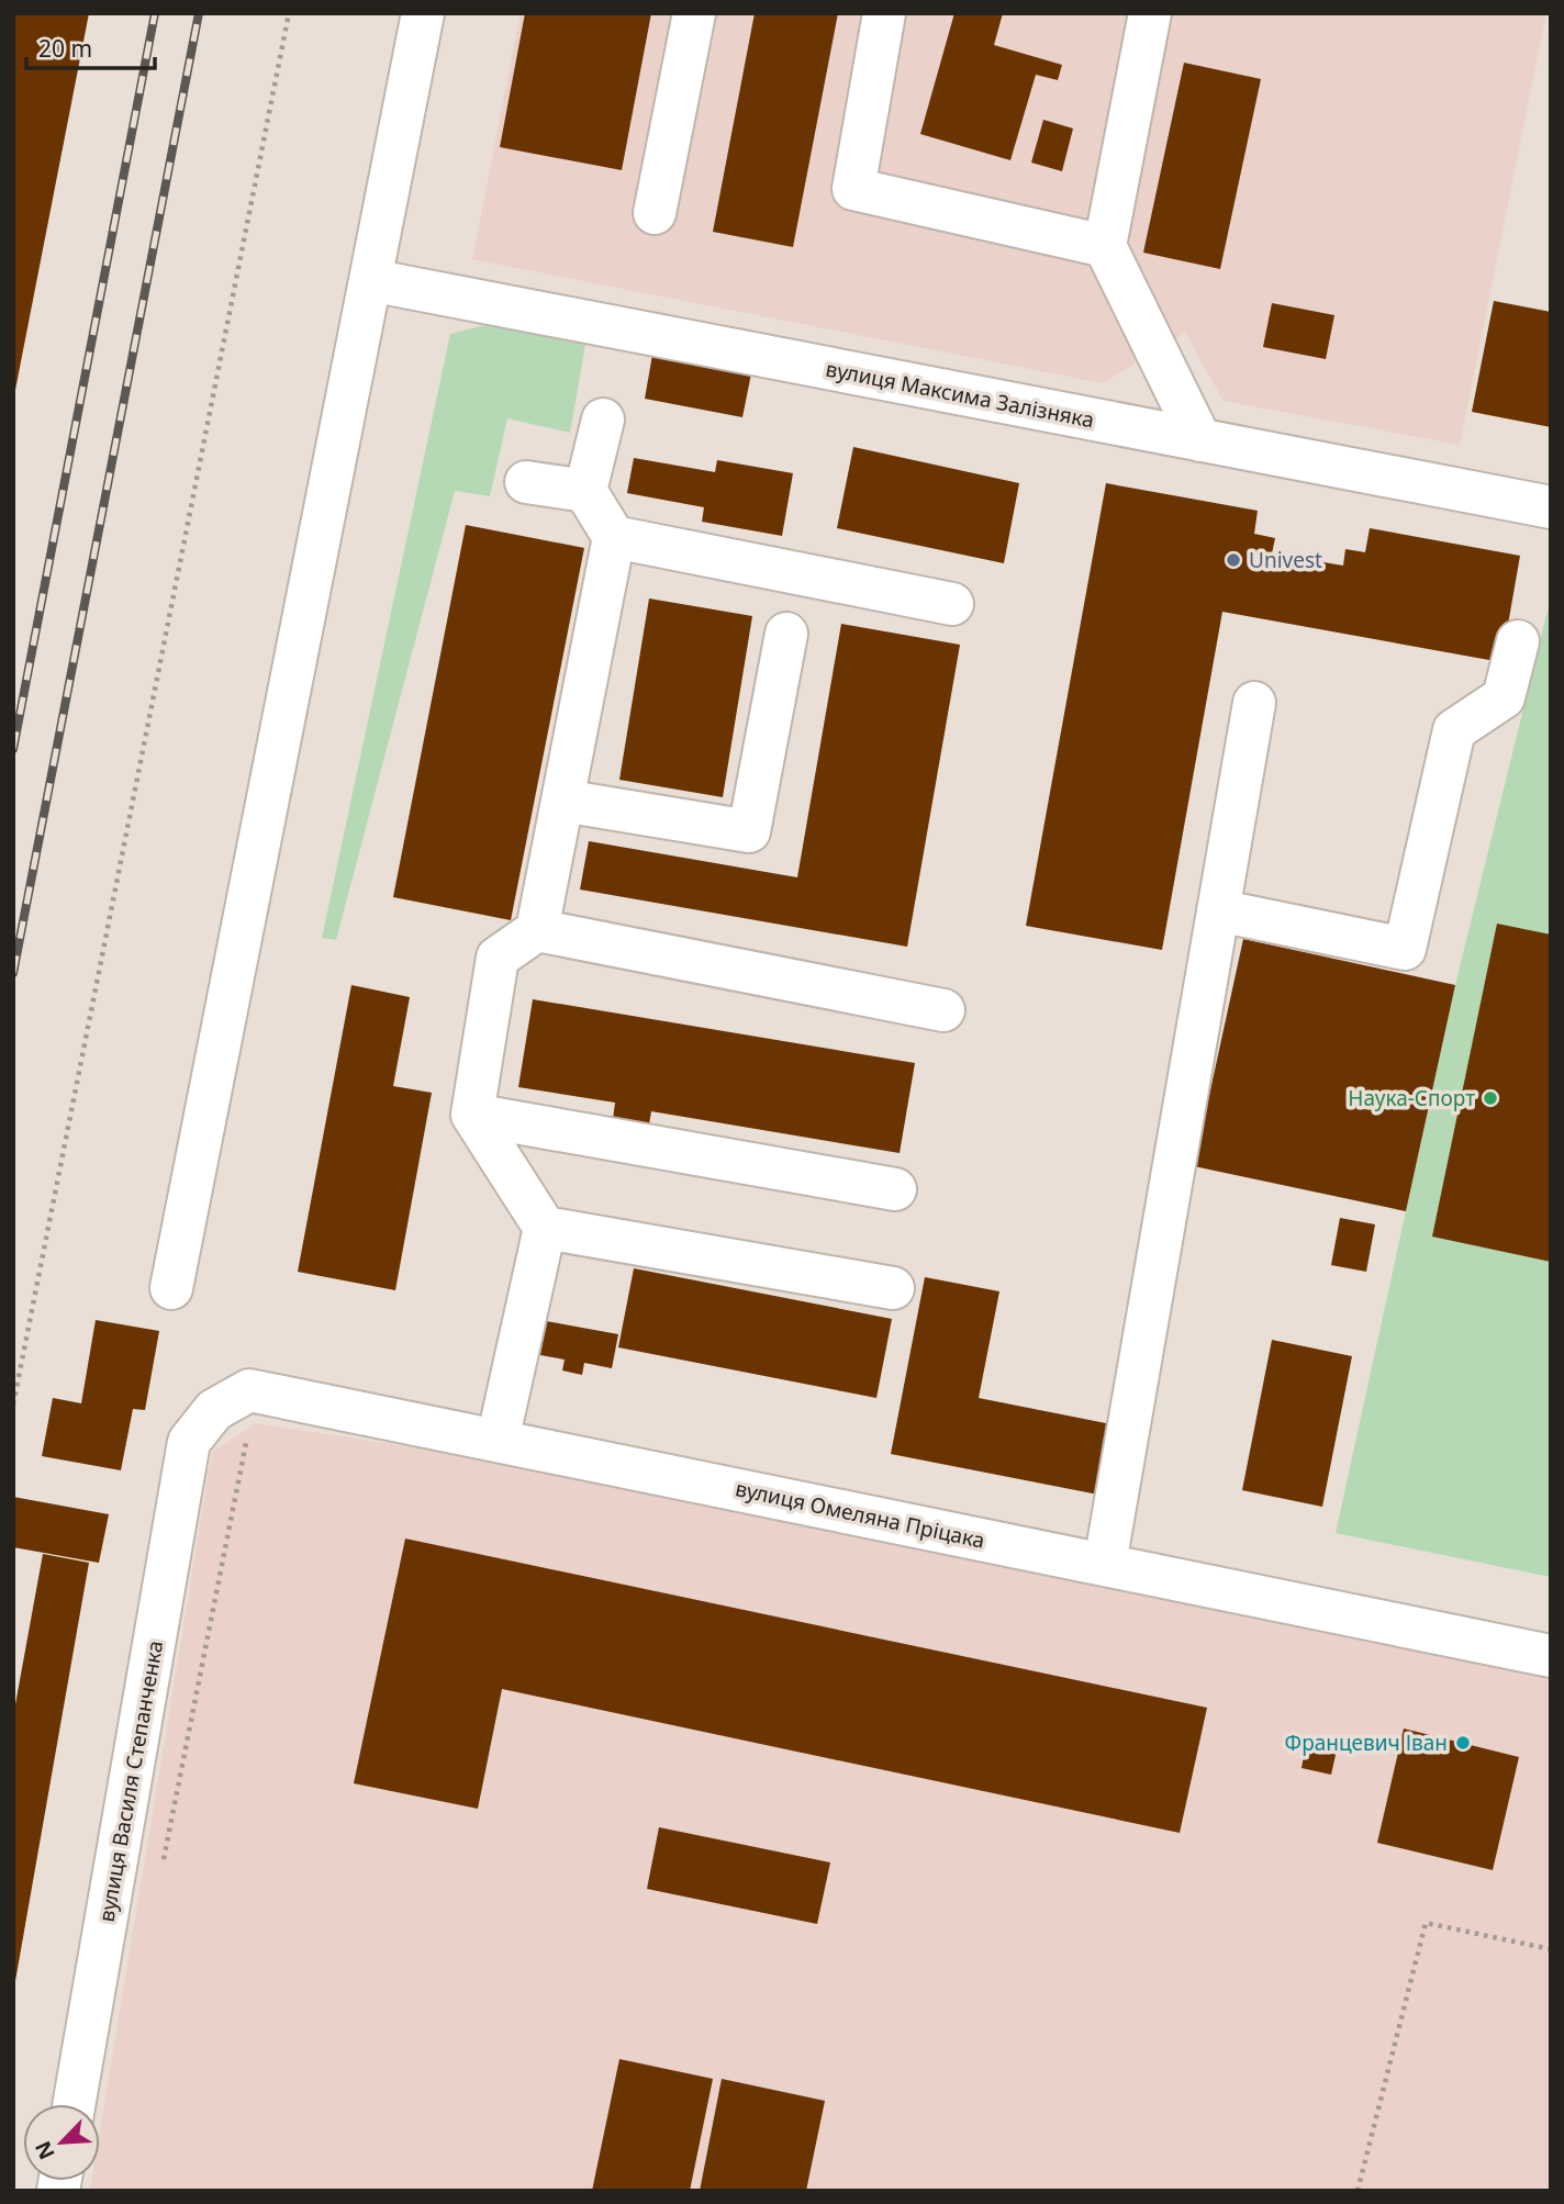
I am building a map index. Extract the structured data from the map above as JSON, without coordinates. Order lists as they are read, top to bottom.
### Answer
{
  "streets": {
    "street": ["вулиця Максима Залізняка", "вулиця Омеляна Пріцака", "вулиця Василя Степанченка"]
  },
  "crossings": [
    ["вулиця Омеляна Пріцака", "вулиця Василя Степанченка"]
  ],
  "places": ["Univest", "Наука-Спорт", "Францевич Іван"],
  "scale_bar": "20 m",
  "north": "bottom left"
}
